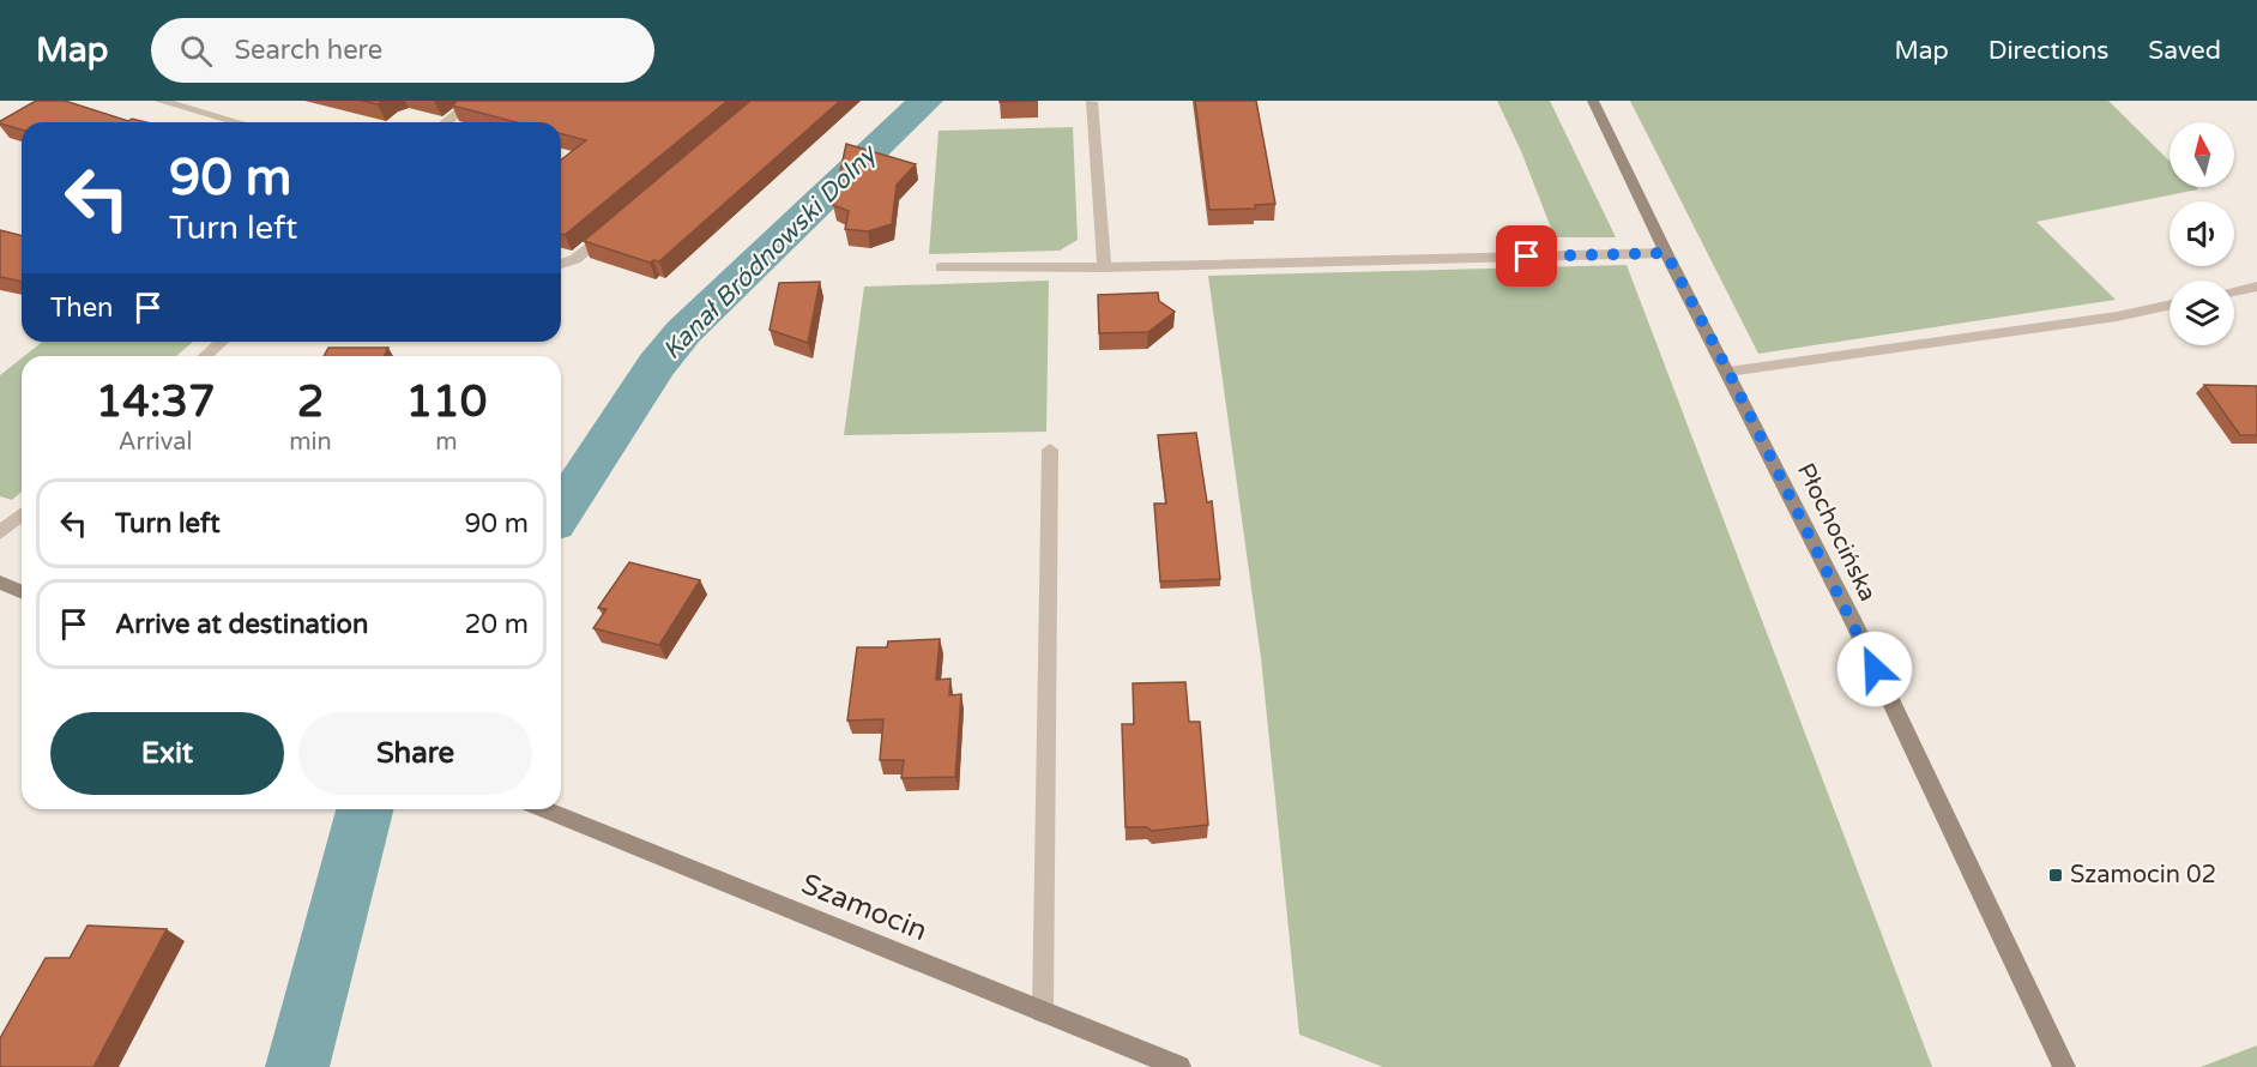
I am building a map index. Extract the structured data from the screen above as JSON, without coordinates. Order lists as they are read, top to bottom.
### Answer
{
  "streets": {
    "main road": ["Płochocińska", "Szamocin"]
  },
  "water": ["Kanał Bródnowski Dolny"],
  "places": {
    "transit": ["Szamocin 02"]
  },
  "north": "top",
  "page": {
    "header": "Map",
    "search": "Search here",
    "nav": ["Map", "Directions", "Saved"],
    "turn": ["90 m", "Turn left"],
    "then": "Then",
    "eta": [
      "14:37",
      "Arrival",
      "2",
      "min",
      "110",
      "m"
    ],
    "list": [
      {
        "name": "Turn left",
        "value": "90 m"
      },
      {
        "name": "Arrive at destination",
        "value": "20 m"
      }
    ],
    "buttons": ["Exit", "Share"]
  }
}
